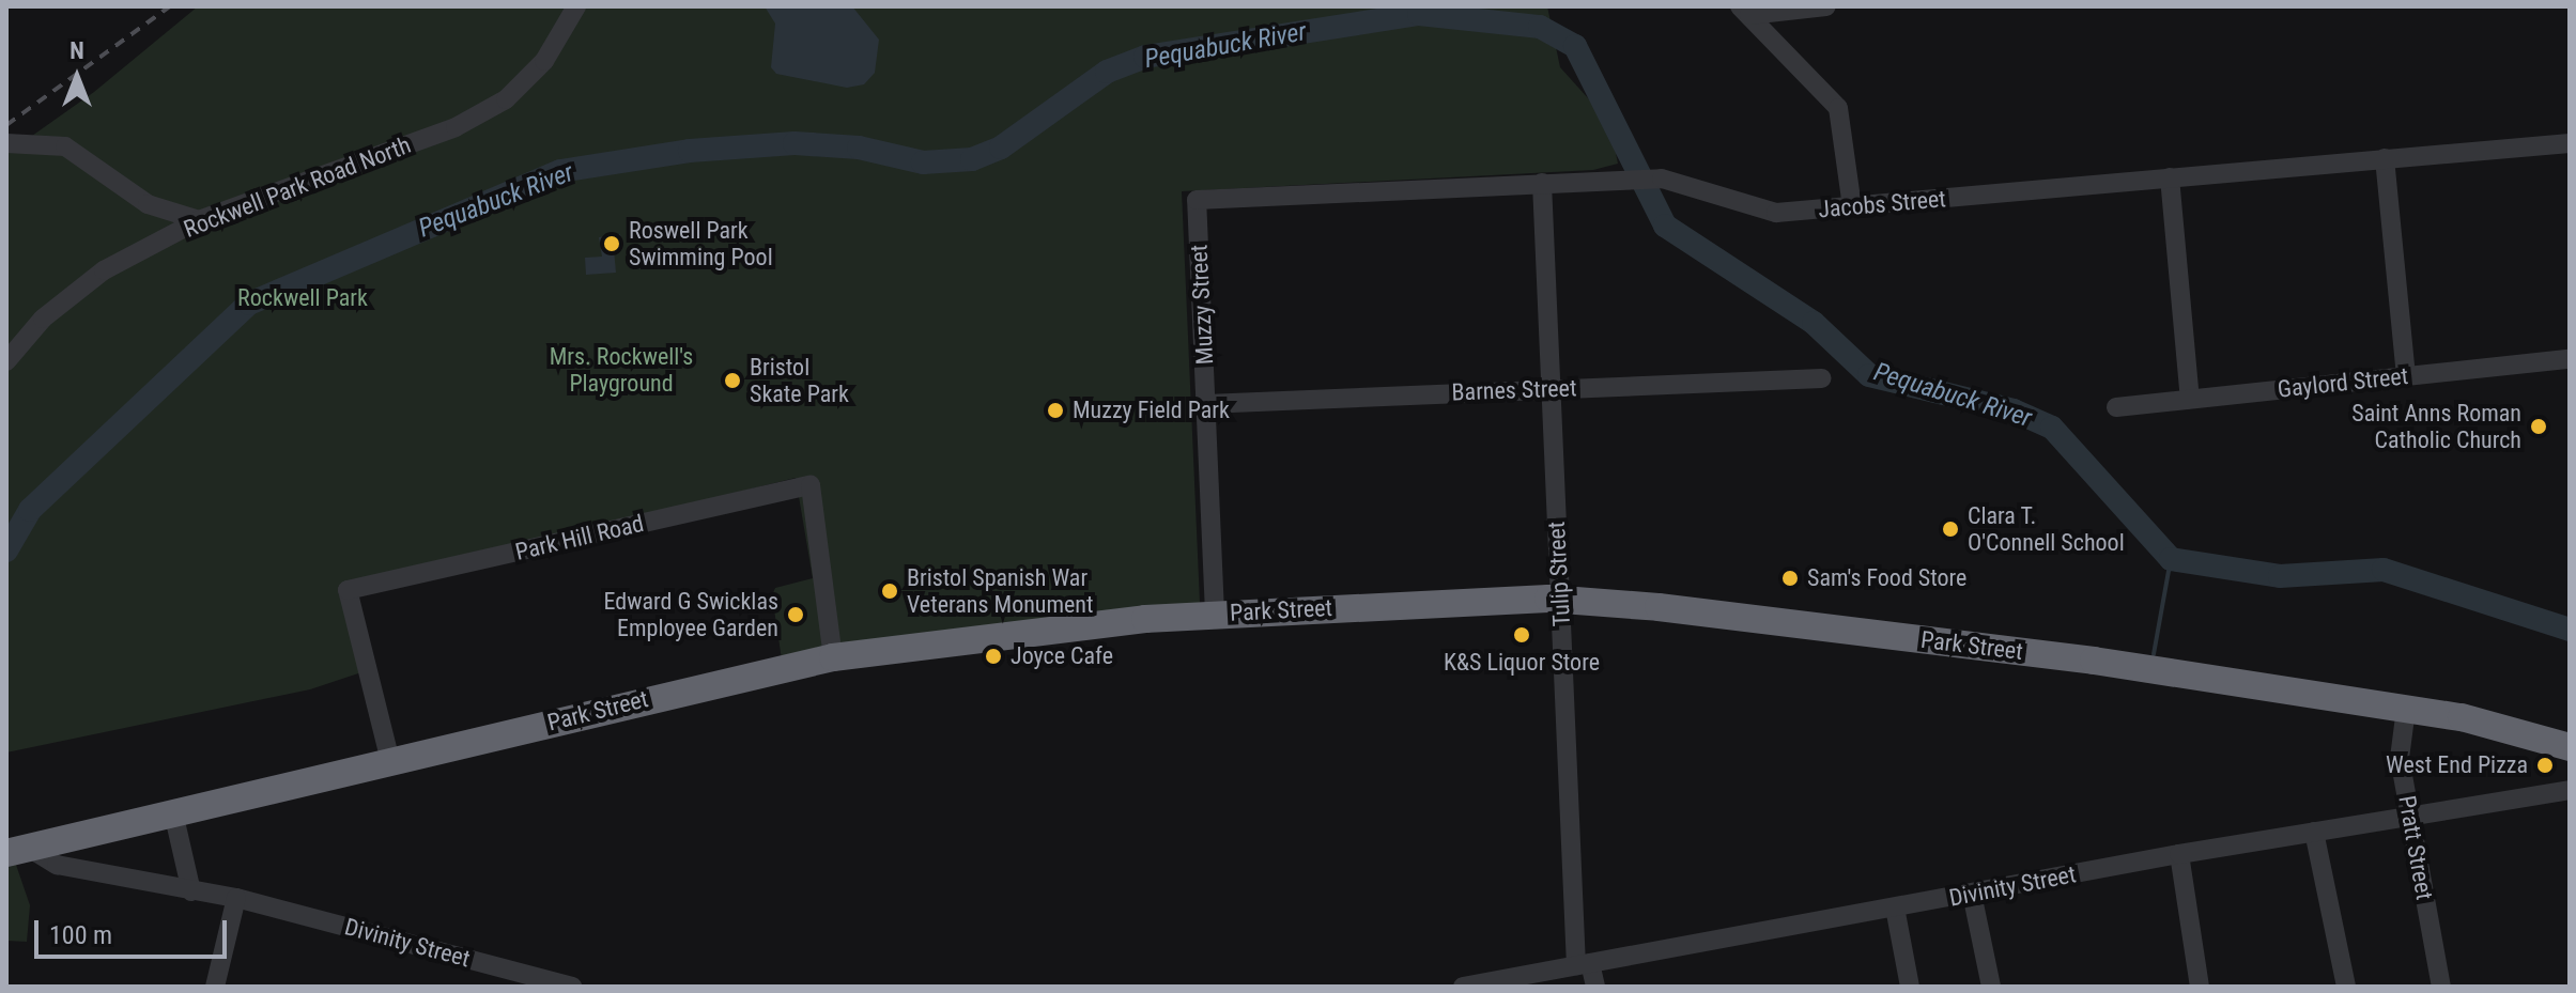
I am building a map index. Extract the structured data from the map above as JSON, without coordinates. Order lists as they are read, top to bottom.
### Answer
{
  "streets": {
    "highway": ["Park Street"],
    "street": [
      "Rockwell Park Road North",
      "Jacobs Street",
      "Muzzy Street",
      "Gaylord Street",
      "Barnes Street",
      "Park Hill Road",
      "Tulip Street",
      "Pratt Street",
      "Divinity Street"
    ]
  },
  "crossings": [
    ["Jacobs Street", "Muzzy Street"],
    ["Jacobs Street", "Tulip Street"],
    ["Muzzy Street", "Barnes Street"],
    ["Muzzy Street", "Park Street"],
    ["Barnes Street", "Tulip Street"],
    ["Park Hill Road", "Park Street"],
    ["Tulip Street", "Park Street"],
    ["Tulip Street", "Divinity Street"],
    ["Park Street", "Pratt Street"],
    ["Park Street", "Divinity Street"],
    ["Pratt Street", "Divinity Street"]
  ],
  "water": ["Pequabuck River"],
  "parks": ["Rockwell Park", "Mrs. Rockwell's Playground"],
  "places": [
    "Roswell Park Swimming Pool",
    "Bristol Skate Park",
    "Muzzy Field Park",
    "Saint Anns Roman Catholic Church",
    "Clara T. O'Connell School",
    "Sam's Food Store",
    "Bristol Spanish War Veterans Monument",
    "Edward G Swicklas Employee Garden",
    "K&S Liquor Store",
    "Joyce Cafe",
    "West End Pizza"
  ],
  "scale_bar": "100 m",
  "north": "top"
}
